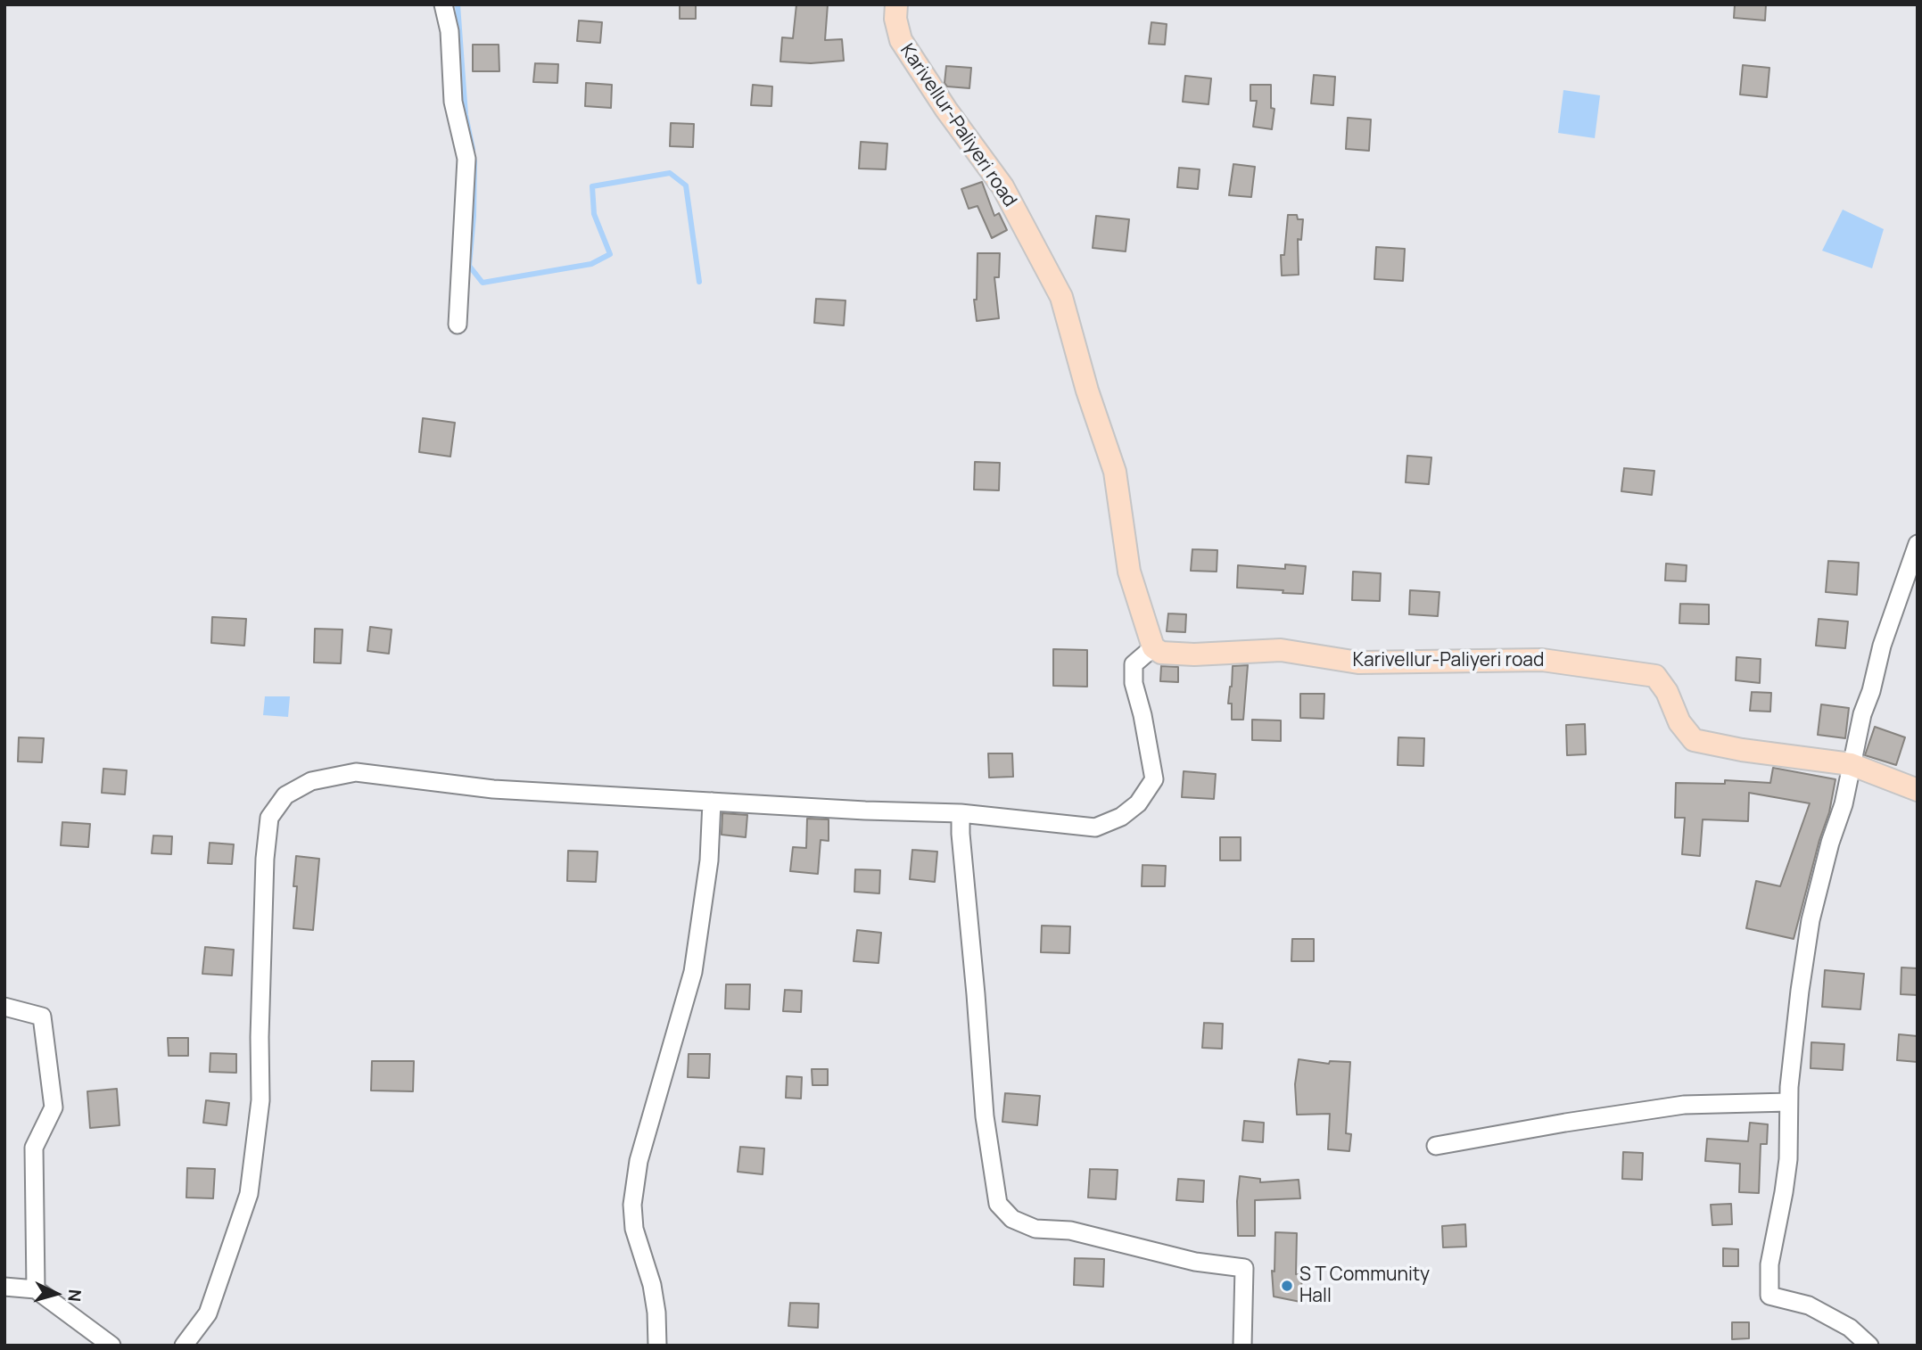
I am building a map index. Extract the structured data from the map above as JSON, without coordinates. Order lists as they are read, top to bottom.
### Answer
{
  "streets": {
    "main road": ["Karivellur-Paliyeri road"]
  },
  "places": ["S T Community Hall"],
  "north": "right"
}
